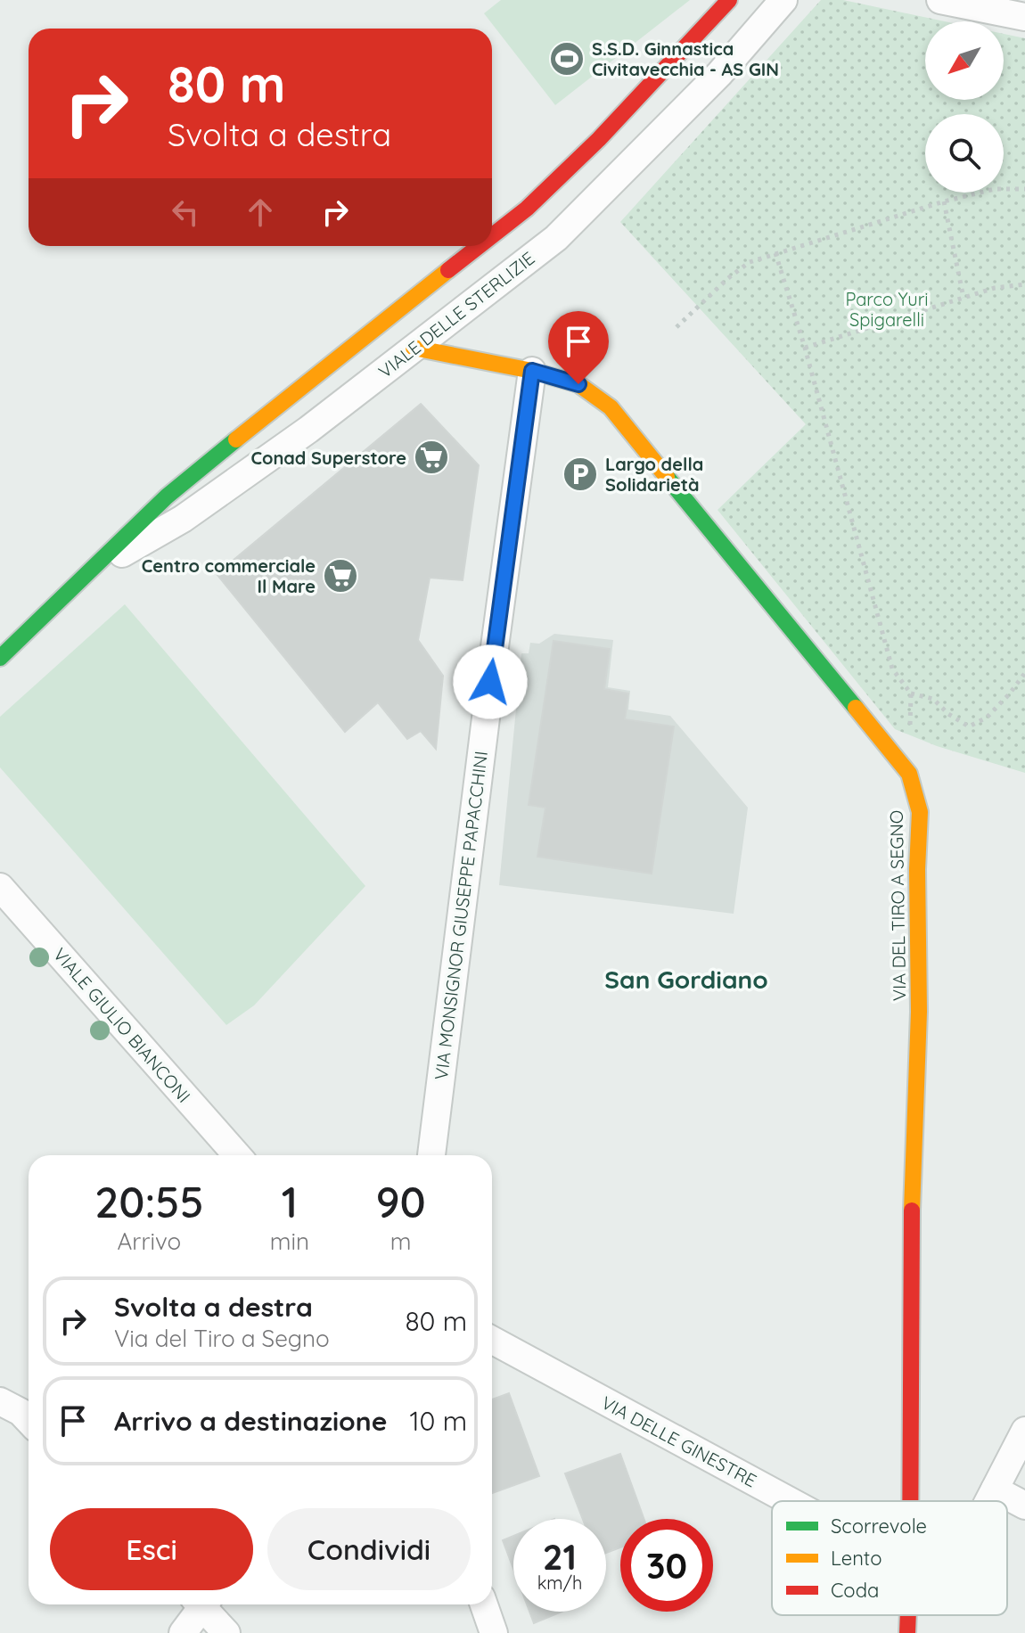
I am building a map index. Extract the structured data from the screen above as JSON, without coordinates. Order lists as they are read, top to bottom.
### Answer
{
  "streets": {
    "street": [
      "VIALE DELLE STERLIZIE",
      "VIA DEL TIRO A SEGNO",
      "VIA MONSIGNOR GIUSEPPE PAPACCHINI",
      "VIALE GIULIO BIANCONI",
      "VIA DELLE GINESTRE"
    ]
  },
  "crossings": [
    ["VIALE DELLE STERLIZIE", "VIA DEL TIRO A SEGNO"],
    ["VIA DEL TIRO A SEGNO", "VIA MONSIGNOR GIUSEPPE PAPACCHINI"]
  ],
  "districts": ["San Gordiano"],
  "parks": ["Parco Yuri Spigarelli"],
  "places": {
    "sports": ["S.S.D. Ginnastica Civitavecchia - AS GIN"],
    "supermarket": ["Conad Superstore", "Centro commerciale Il Mare"],
    "parking": ["Largo della Solidarietà"]
  },
  "legend": ["Scorrevole", "Lento", "Coda"],
  "north": "bottom left",
  "page": {
    "turn": ["80 m", "Svolta a destra"],
    "eta": [
      "20:55",
      "Arrivo",
      "1",
      "min",
      "90",
      "m"
    ],
    "list": [
      {
        "name": "Svolta a destra",
        "note": "Via del Tiro a Segno",
        "value": "80 m"
      },
      {
        "name": "Arrivo a destinazione",
        "value": "10 m"
      }
    ],
    "buttons": ["Esci", "Condividi"],
    "speed": "21 km/h",
    "limit": "30"
  }
}
